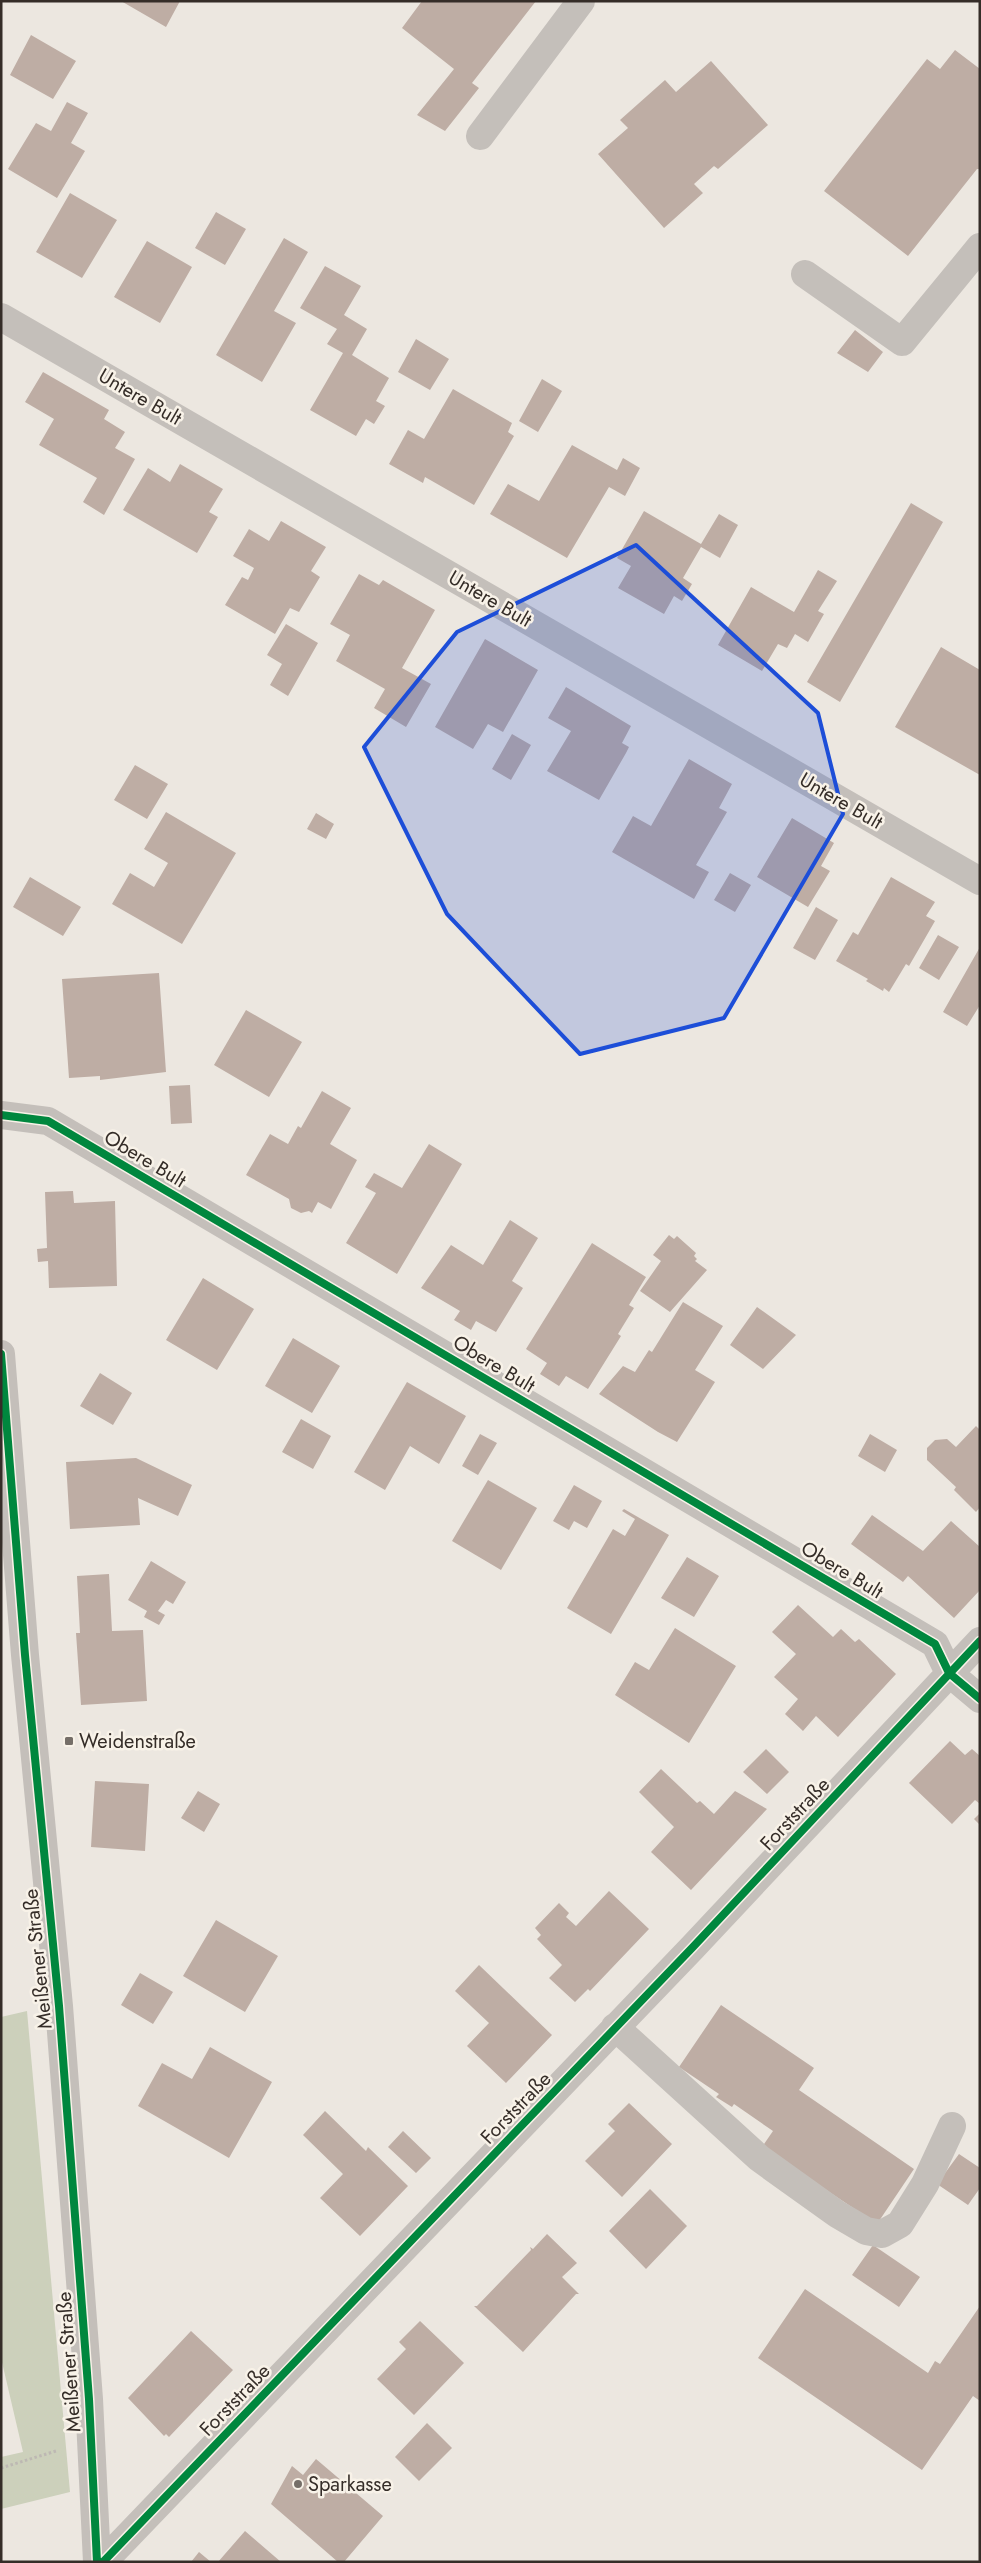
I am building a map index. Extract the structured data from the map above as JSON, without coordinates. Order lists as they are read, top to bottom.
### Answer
{
  "streets": {
    "street": [
      "Untere Bult",
      "Obere Bult",
      "Forststraße",
      "Meißener Straße"
    ]
  },
  "crossings": [
    ["Obere Bult", "Forststraße"]
  ],
  "places": {
    "transit": ["Weidenstraße"],
    "other": ["Sparkasse"]
  }
}
